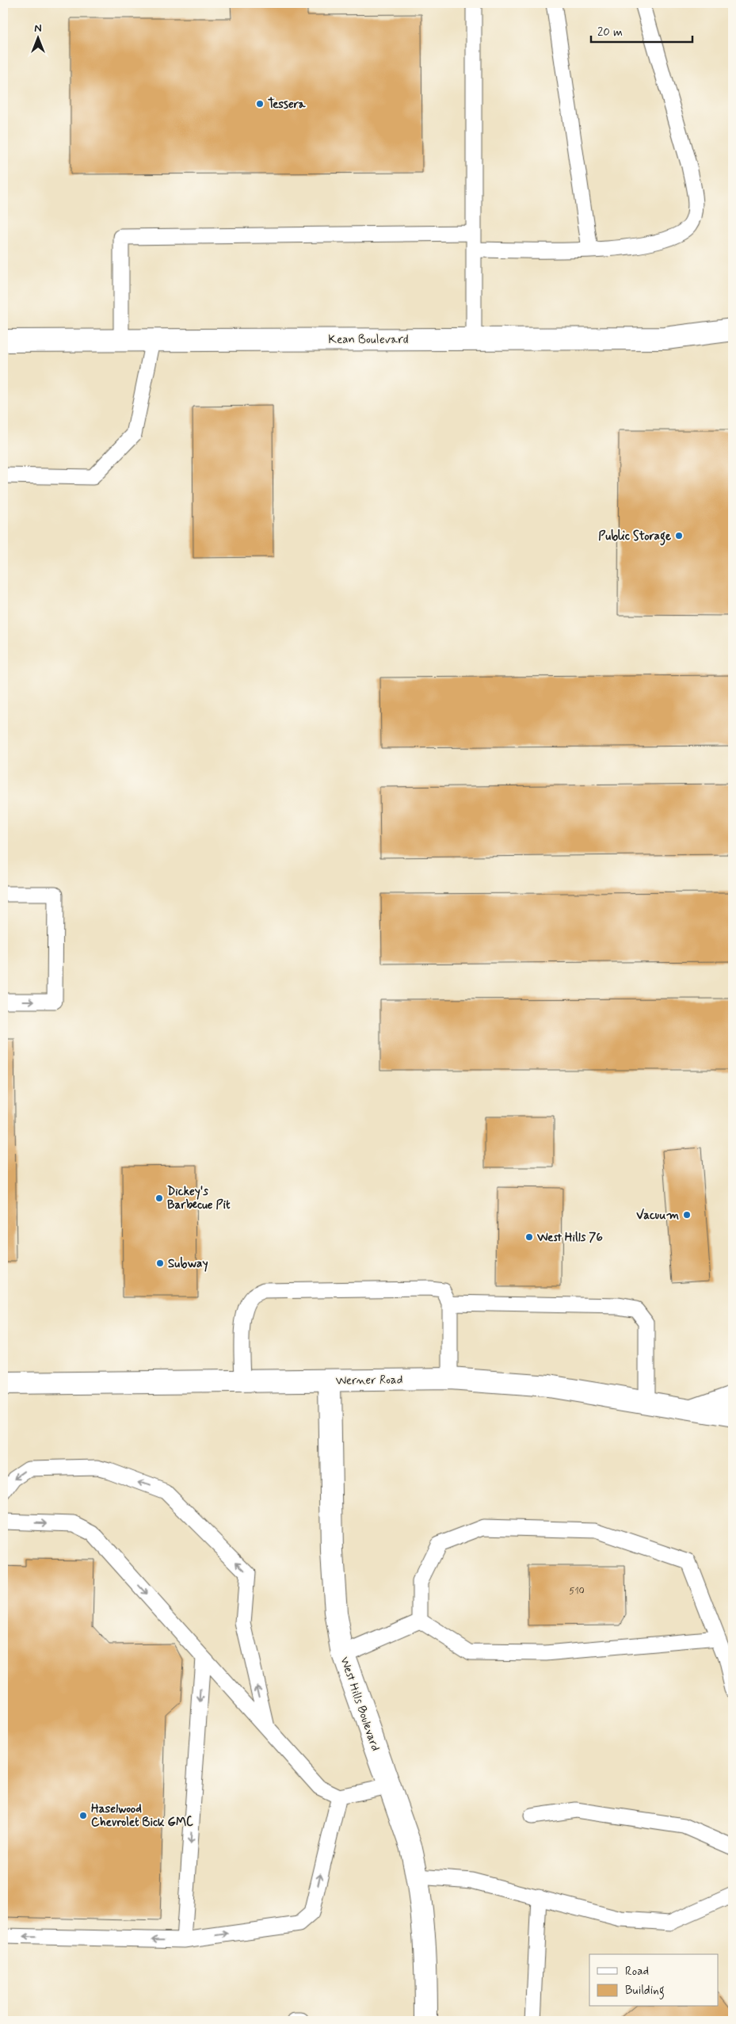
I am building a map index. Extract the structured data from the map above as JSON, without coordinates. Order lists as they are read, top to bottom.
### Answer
{
  "streets": {
    "street": ["Kean Boulevard", "Werner Road", "West Hills Boulevard"]
  },
  "crossings": [
    ["Werner Road", "West Hills Boulevard"]
  ],
  "places": [
    "Tessera",
    "Public Storage",
    "Dickey's Barbecue Pit",
    "Vacuum",
    "West Hills 76",
    "Subway",
    "Haselwood Chevrolet Bick GMC"
  ],
  "house_numbers": ["510"],
  "legend": ["Road", "Building"],
  "scale_bar": "20 m",
  "north": "top"
}
